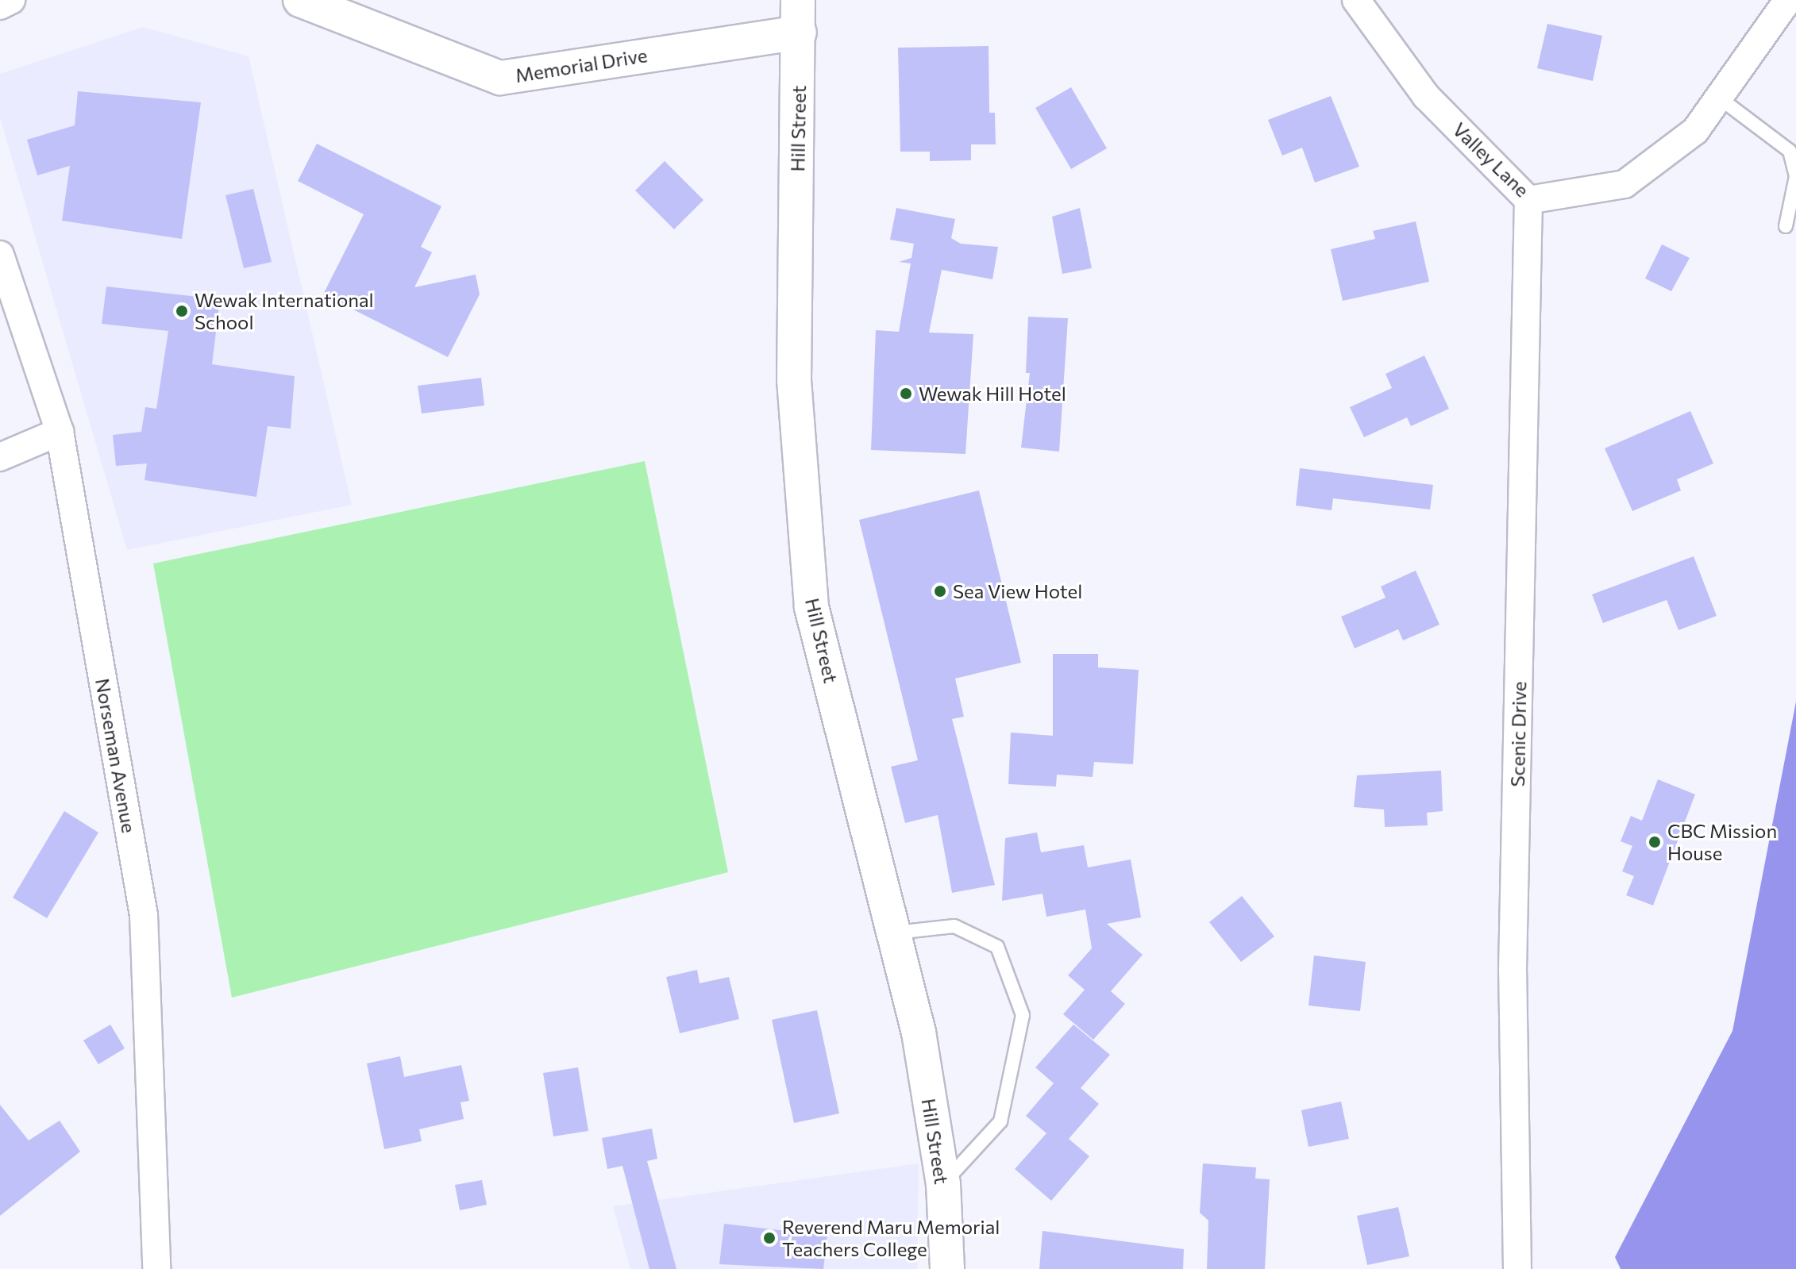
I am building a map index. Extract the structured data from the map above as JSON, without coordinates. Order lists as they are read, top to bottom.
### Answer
{
  "streets": {
    "street": [
      "Memorial Drive",
      "Hill Street",
      "Valley Lane",
      "Scenic Drive",
      "Norseman Avenue"
    ]
  },
  "crossings": [
    ["Memorial Drive", "Hill Street"],
    ["Valley Lane", "Scenic Drive"]
  ],
  "places": [
    "Wewak International School",
    "Wewak Hill Hotel",
    "Sea View Hotel",
    "CBC Mission House",
    "Reverend Maru Memorial Teachers College"
  ]
}
